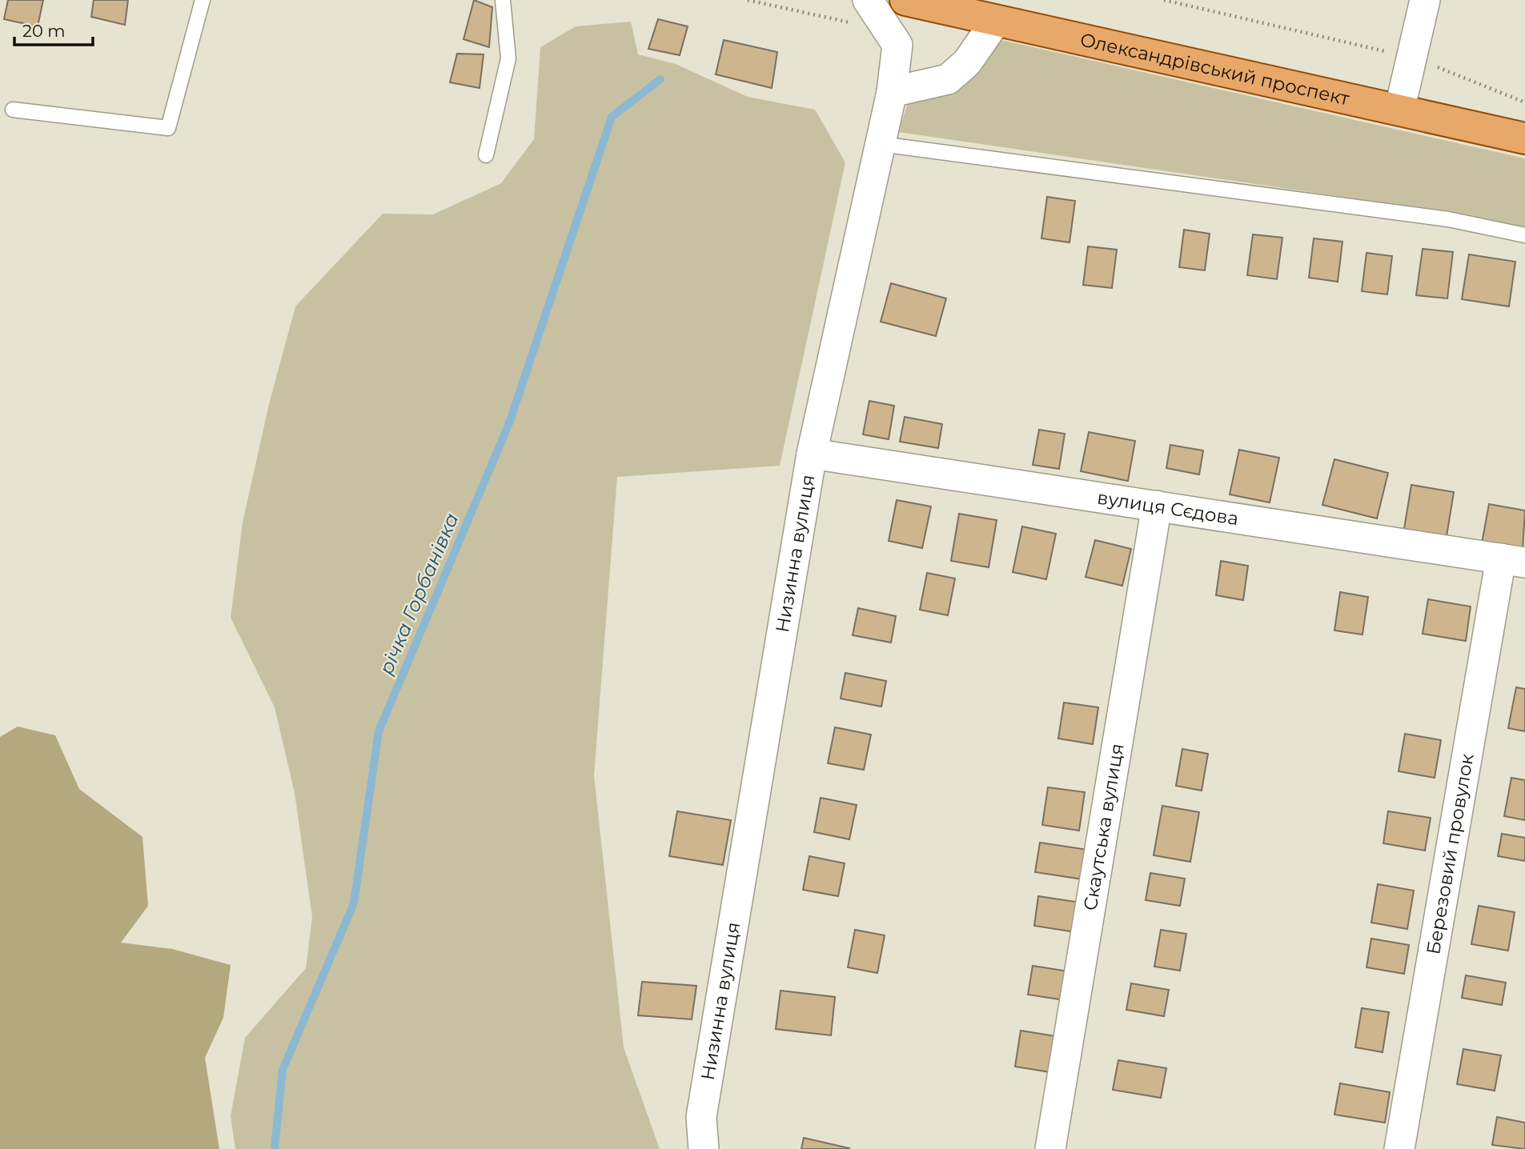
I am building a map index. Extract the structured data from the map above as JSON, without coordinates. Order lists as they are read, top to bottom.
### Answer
{
  "streets": {
    "main road": ["Олександрівський проспект"],
    "street": [
      "вулиця Сєдова",
      "Низинна вулиця",
      "Скаутська вулиця",
      "Березовий провулок"
    ]
  },
  "crossings": [
    ["вулиця Сєдова", "Низинна вулиця"],
    ["вулиця Сєдова", "Скаутська вулиця"],
    ["вулиця Сєдова", "Березовий провулок"]
  ],
  "water": ["річка Горбанівка"],
  "scale_bar": "20 m"
}
